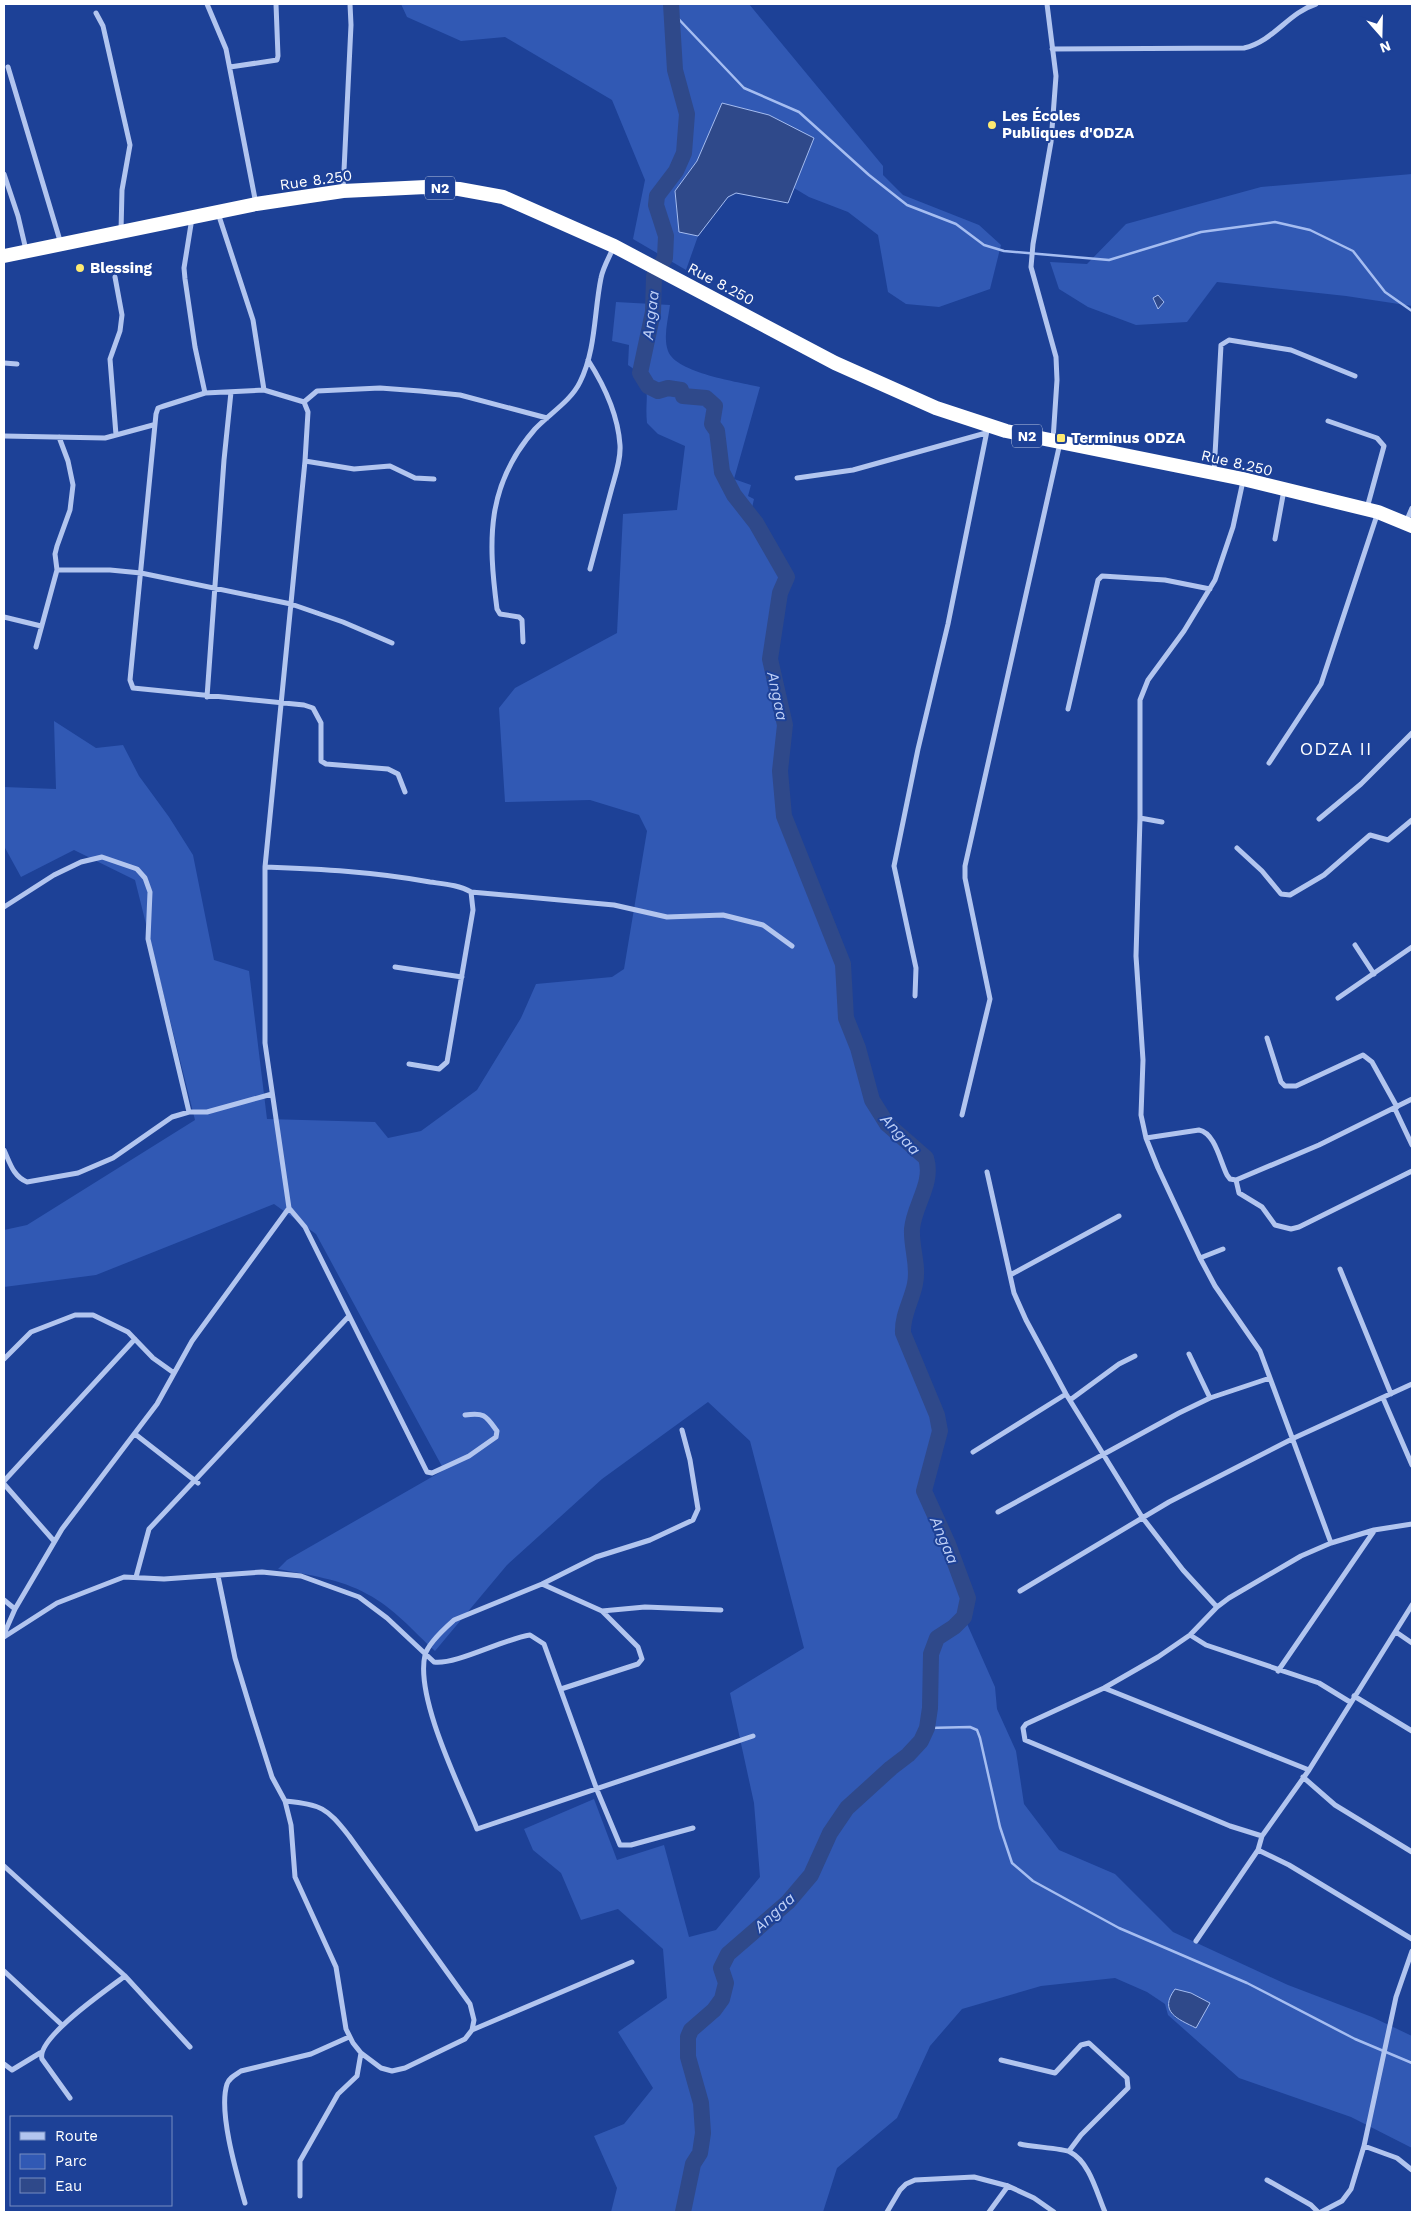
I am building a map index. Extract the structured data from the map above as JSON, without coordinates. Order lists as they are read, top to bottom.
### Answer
{
  "streets": {
    "highway": ["Rue 8.250", "N2"]
  },
  "districts": ["ODZA II"],
  "water": ["Angaa"],
  "places": {
    "other": ["Les Écoles Publiques d'ODZA", "Blessing"],
    "transit": ["Terminus ODZA"]
  },
  "legend": ["Route", "Parc", "Eau"],
  "north": "bottom"
}
